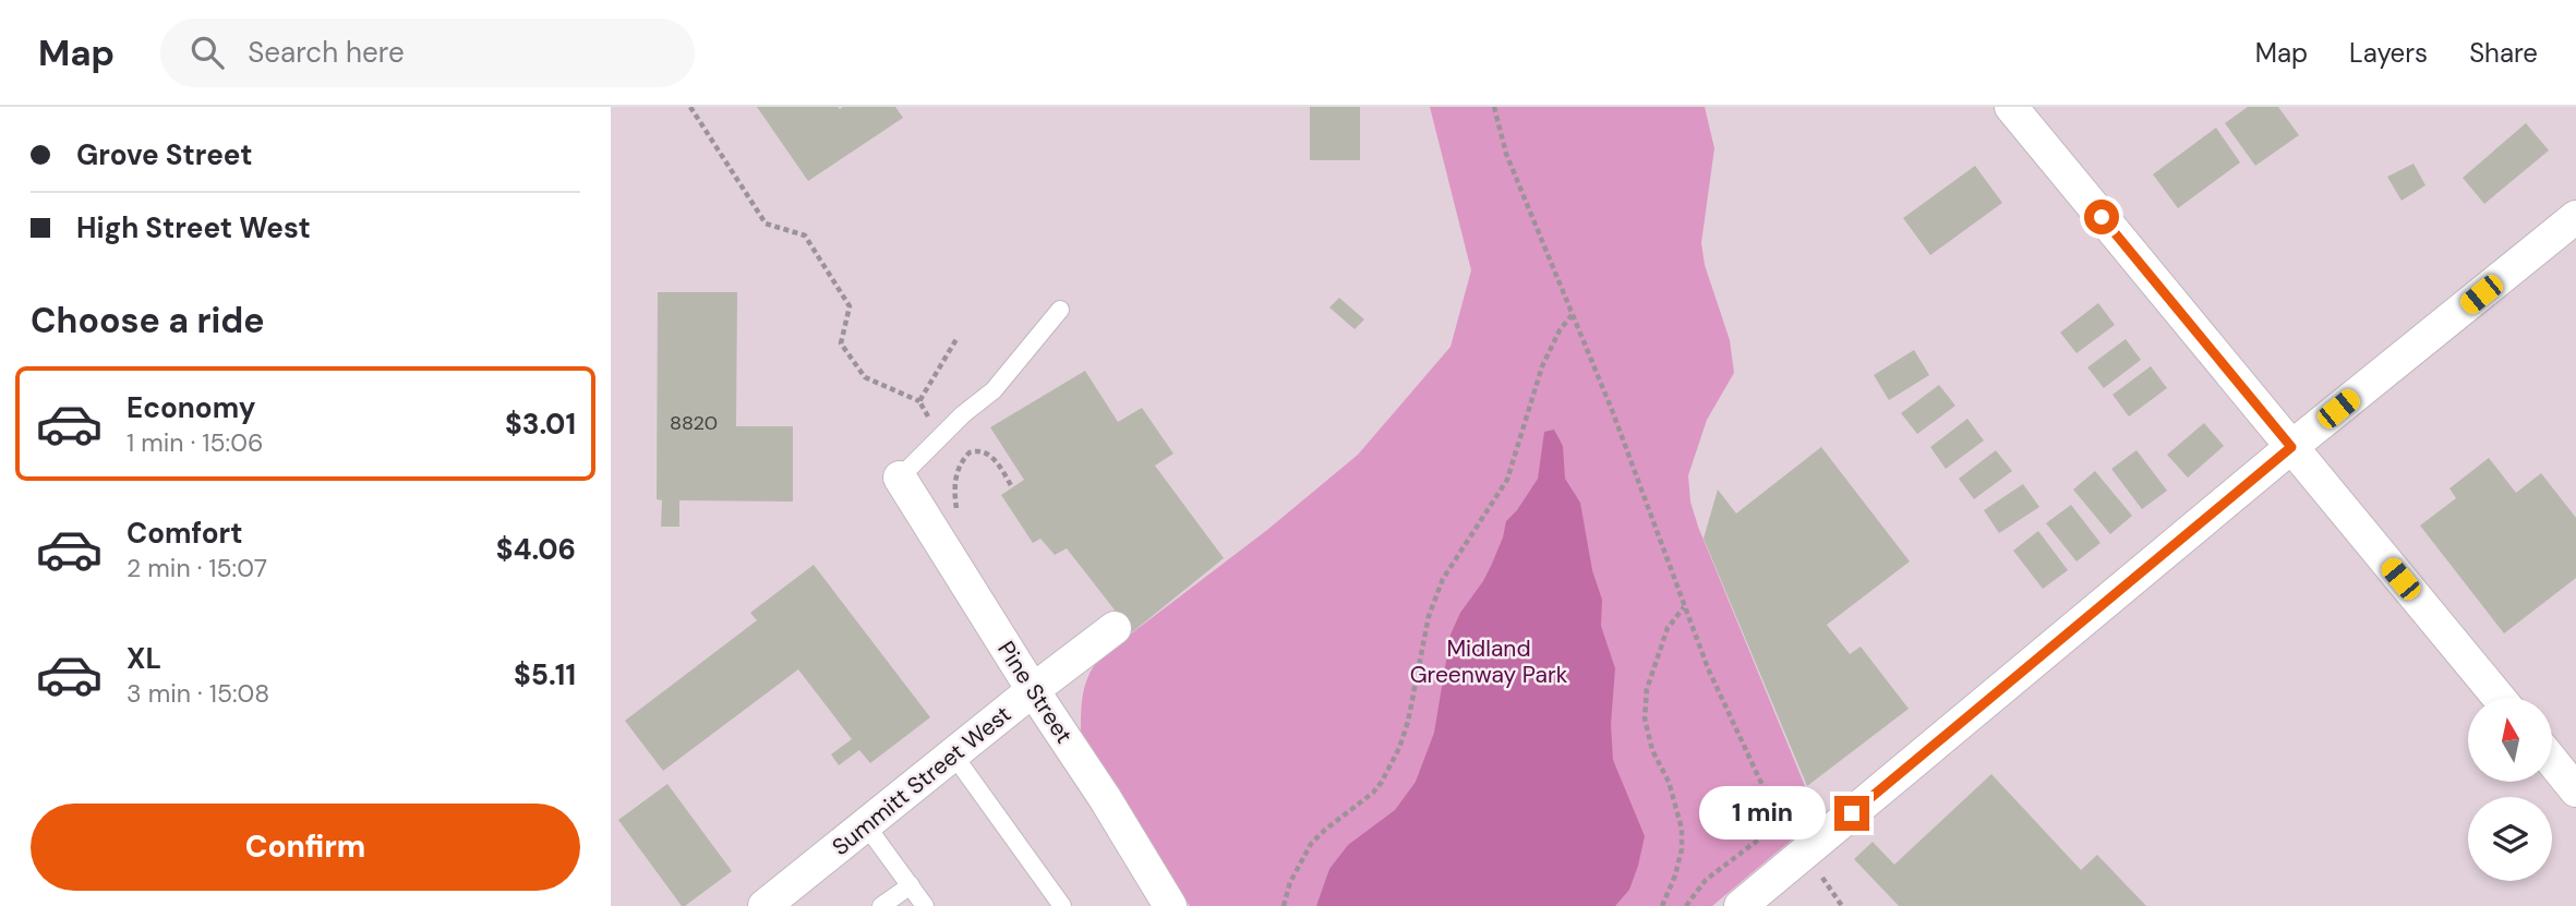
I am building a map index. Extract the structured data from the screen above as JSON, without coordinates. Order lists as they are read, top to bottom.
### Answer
{
  "streets": {
    "street": ["Pine Street", "Summitt Street West"]
  },
  "crossings": [
    ["Pine Street", "Summitt Street West"]
  ],
  "parks": ["Midland Greenway Park"],
  "house_numbers": ["8820"],
  "north": "top",
  "page": {
    "header": "Map",
    "search": "Search here",
    "nav": ["Map", "Layers", "Share"],
    "banner": ["Grove Street", "High Street West"],
    "heading": "Choose a ride",
    "list": [
      {
        "name": "Economy",
        "note": "1 min · 15:06",
        "value": "$3.01"
      },
      {
        "name": "Comfort",
        "note": "2 min · 15:07",
        "value": "$4.06"
      },
      {
        "name": "XL",
        "note": "3 min · 15:08",
        "value": "$5.11"
      }
    ],
    "bubble": "1 min",
    "buttons": "Confirm"
  }
}
